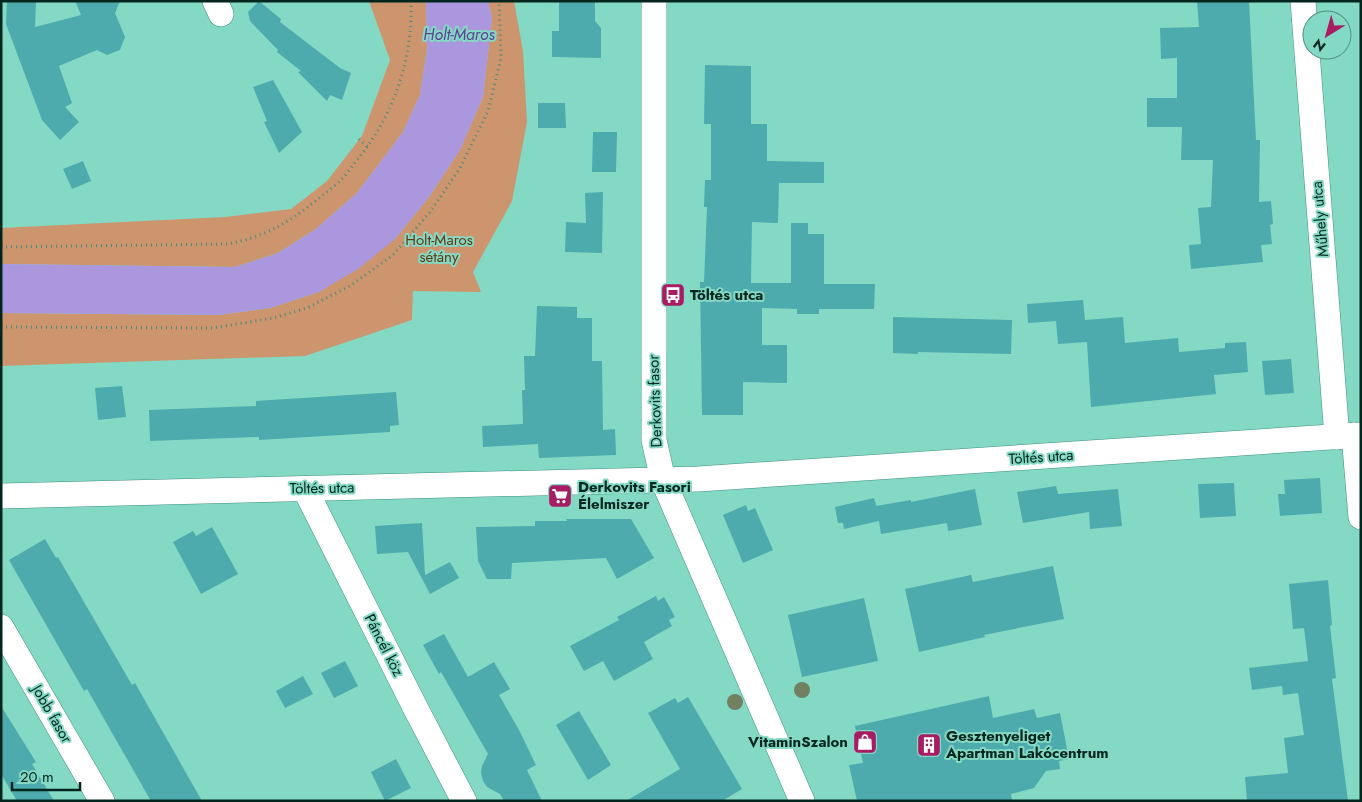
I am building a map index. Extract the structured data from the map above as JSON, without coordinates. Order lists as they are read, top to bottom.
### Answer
{
  "streets": {
    "street": [
      "Műhely utca",
      "Derkovits fasor",
      "Töltés utca",
      "Páncél köz",
      "Jobb fasor"
    ]
  },
  "crossings": [
    ["Műhely utca", "Töltés utca"],
    ["Derkovits fasor", "Töltés utca"],
    ["Töltés utca", "Páncél köz"]
  ],
  "water": ["Holt-Maros"],
  "parks": ["Holt-Maros sétány"],
  "places": {
    "bus stop": ["Töltés utca"],
    "supermarket": ["Derkovits Fasori Élelmiszer"],
    "shop": ["VitaminSzalon"],
    "building": ["Gesztenyeliget Apartman Lakócentrum"]
  },
  "scale_bar": "20 m",
  "north": "bottom left"
}
